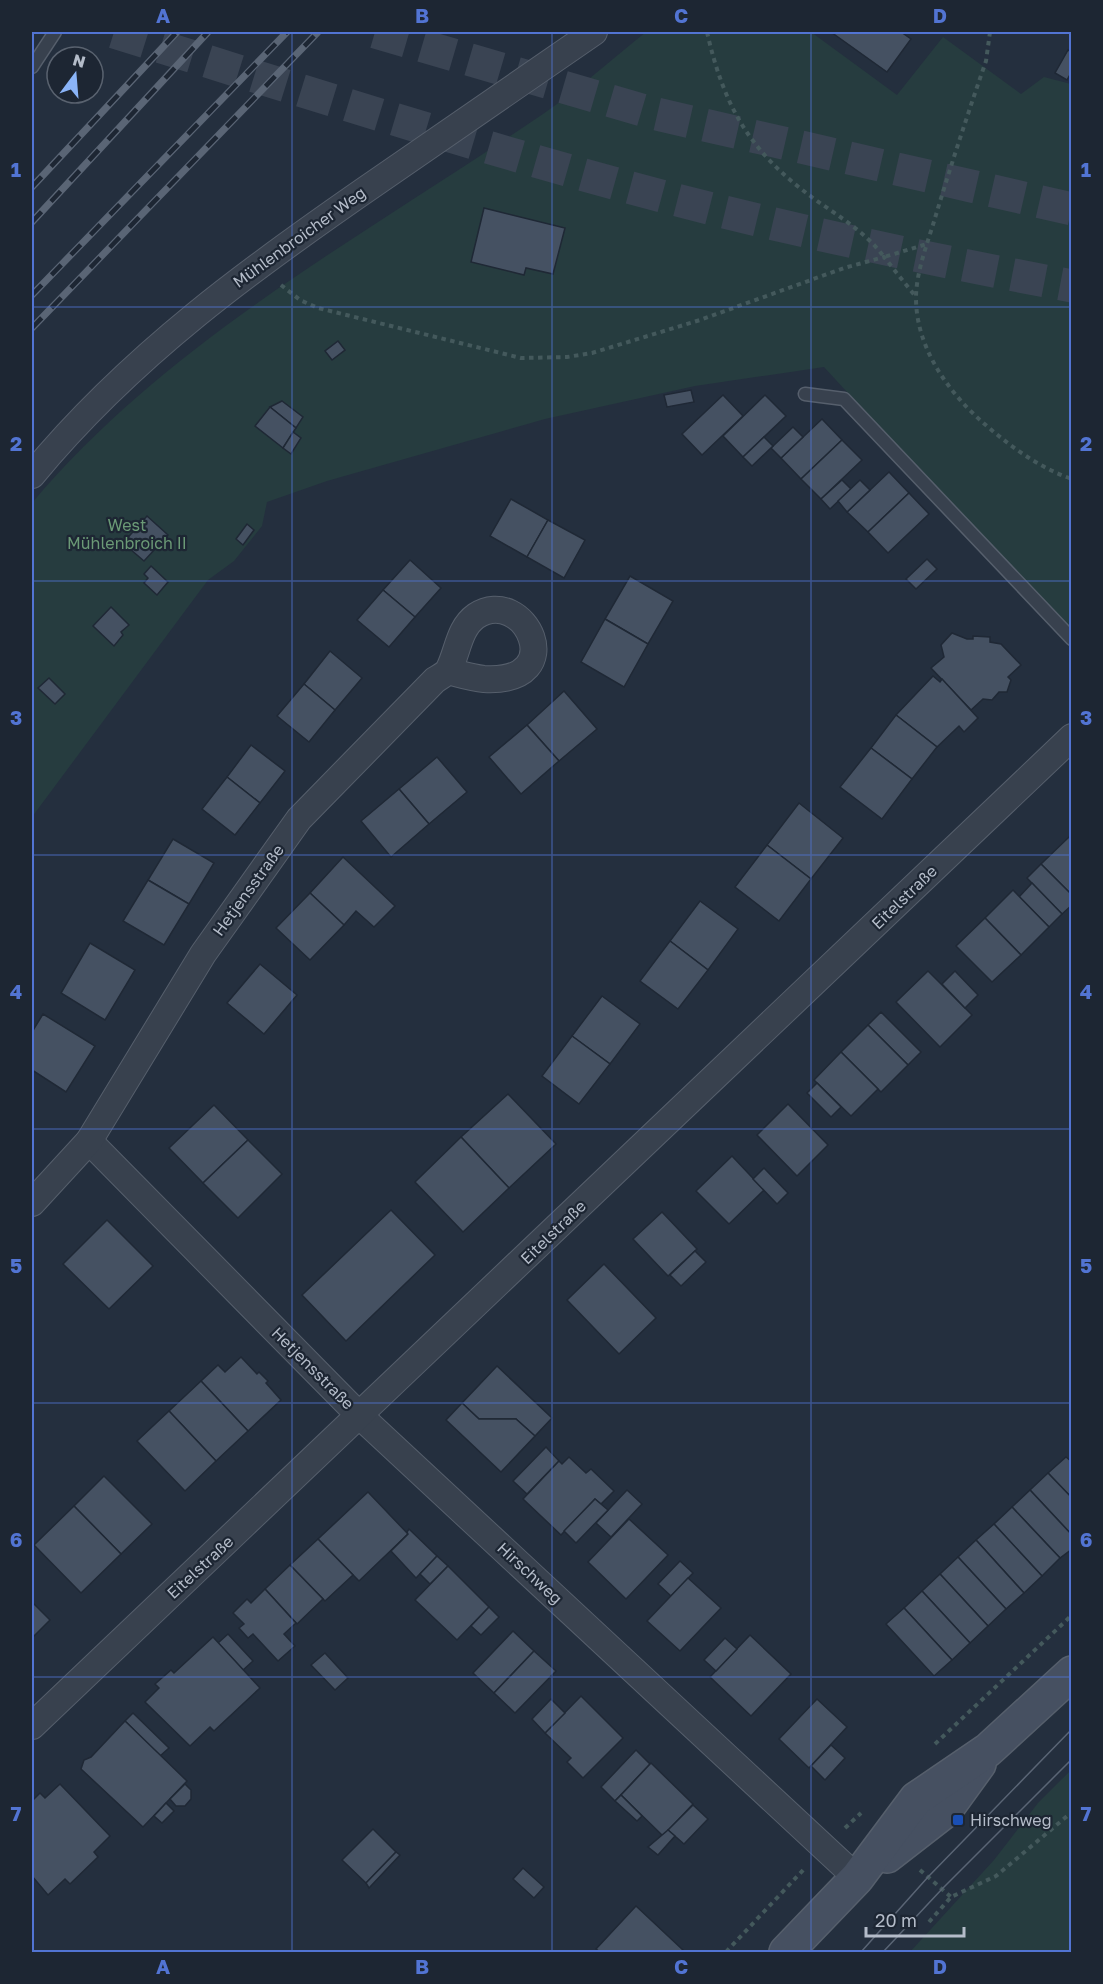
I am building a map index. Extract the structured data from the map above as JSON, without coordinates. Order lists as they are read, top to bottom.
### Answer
{
  "streets": {
    "street": [
      "Mühlenbroicher Weg",
      "Hetjensstraße",
      "Eitelstraße",
      "Hirschweg"
    ]
  },
  "crossings": [
    ["Hetjensstraße", "Eitelstraße"],
    ["Hetjensstraße", "Hirschweg"],
    ["Eitelstraße", "Hirschweg"]
  ],
  "parks": ["West Mühlenbroich II"],
  "places": {
    "transit": ["Hirschweg"]
  },
  "scale_bar": "20 m",
  "north": "top",
  "grid": {
    "columns": [
      "A",
      "B",
      "C",
      "D"
    ],
    "rows": [
      "1",
      "2",
      "3",
      "4",
      "5",
      "6",
      "7"
    ]
  }
}
